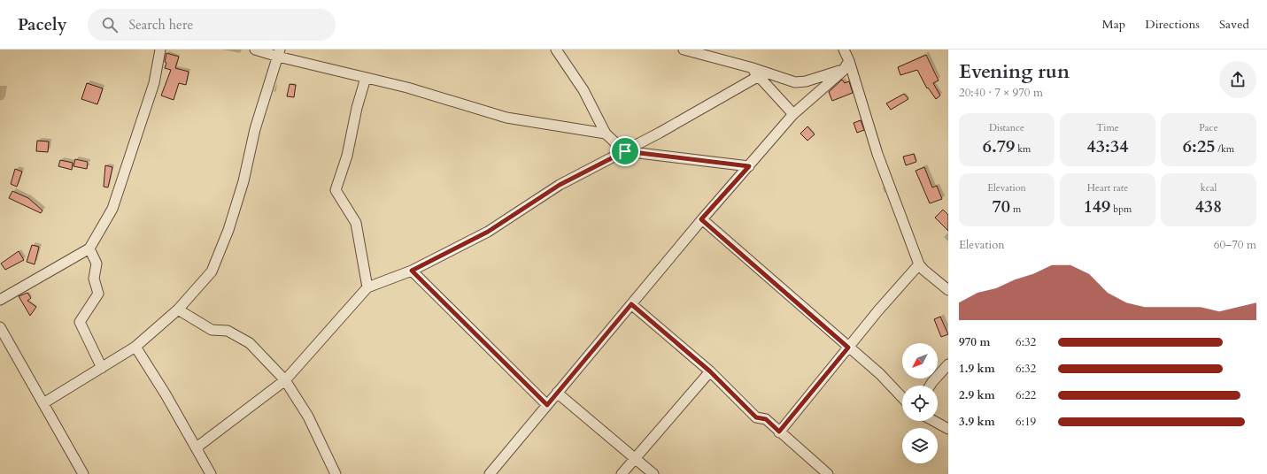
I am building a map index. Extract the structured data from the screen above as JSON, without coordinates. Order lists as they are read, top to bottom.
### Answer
{
  "north": "bottom left",
  "page": {
    "header": "Pacely",
    "search": "Search here",
    "nav": ["Map", "Directions", "Saved"],
    "heading": ["Evening run", "20:40 · 7 × 970 m"],
    "stats": [
      ["Distance", "6.79 km"],
      ["Time", "43:34"],
      ["Pace", "6:25 /km"],
      ["Elevation", "70 m"],
      ["Heart rate", "149 bpm"],
      ["kcal", "438"]
    ],
    "chart": ["Elevation", "60–70 m"],
    "list": [
      {
        "name": "970 m",
        "note": "6:32"
      },
      {
        "name": "1.9 km",
        "note": "6:32"
      },
      {
        "name": "2.9 km",
        "note": "6:22"
      },
      {
        "name": "3.9 km",
        "note": "6:19"
      }
    ]
  }
}
